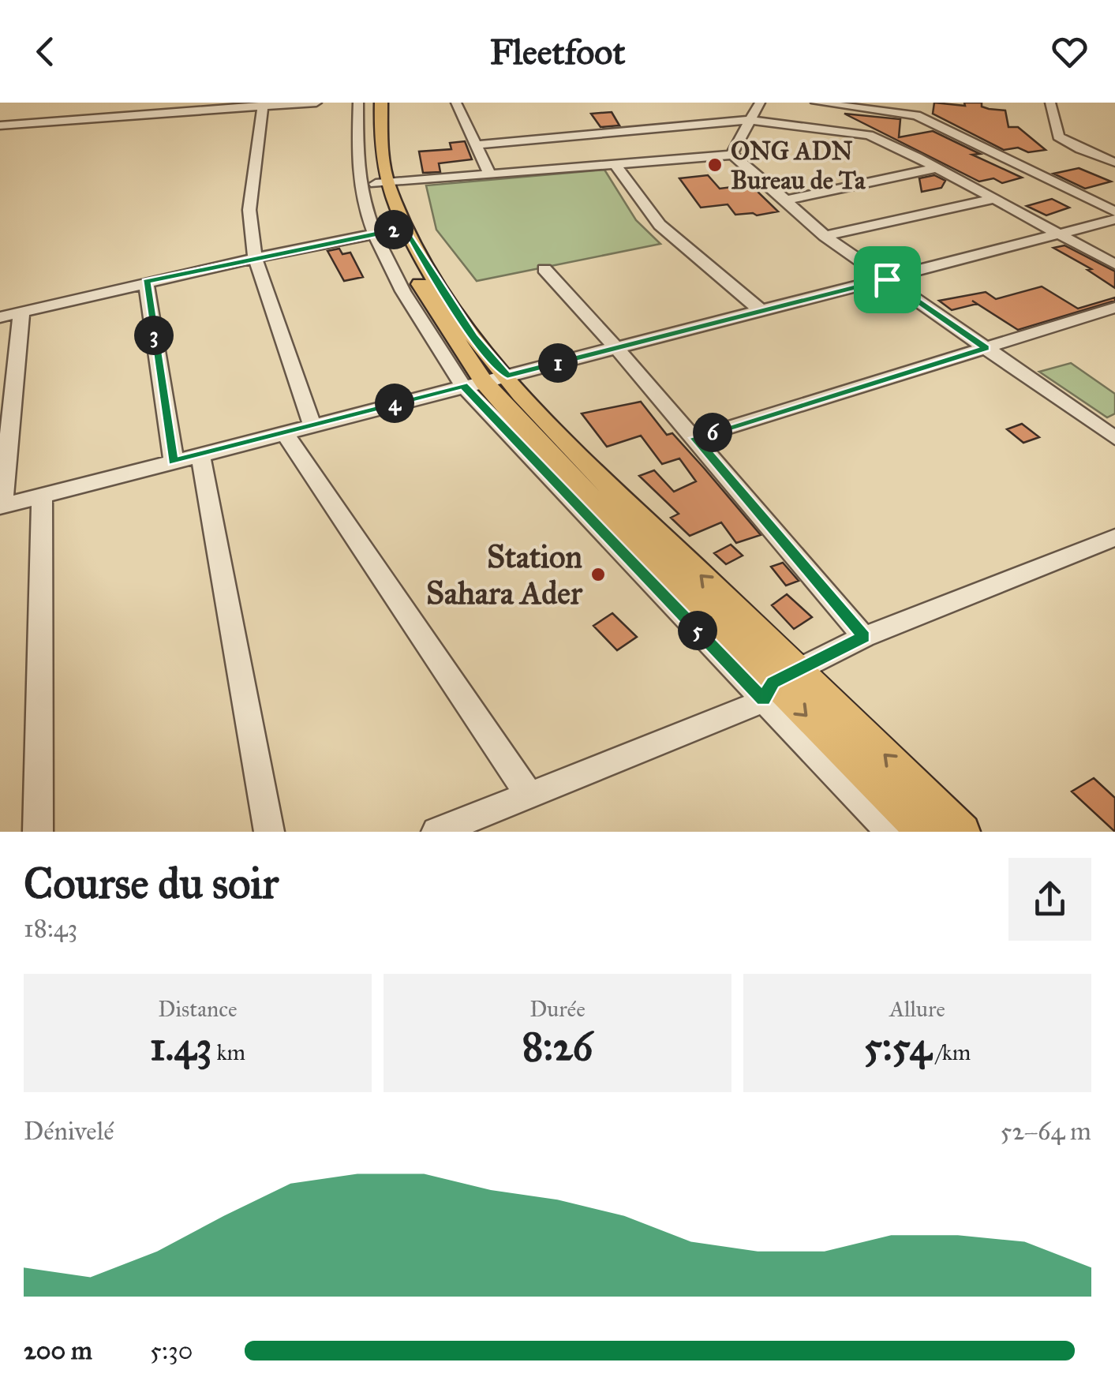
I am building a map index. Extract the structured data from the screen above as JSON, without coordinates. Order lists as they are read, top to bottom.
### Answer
{
  "places": ["ONG ADN Bureau de Ta", "Station Sahara Ader"],
  "page": {
    "header": "Fleetfoot",
    "pins": [
      "2",
      "3",
      "1",
      "4",
      "6",
      "5"
    ],
    "heading": ["Course du soir", "18:43"],
    "stats": [
      ["Distance", "1.43 km"],
      ["Durée", "8:26"],
      ["Allure", "5:54 /km"]
    ],
    "chart": ["Dénivelé", "52–64 m"],
    "list": [
      {
        "name": "200 m",
        "note": "5:30"
      }
    ]
  }
}
